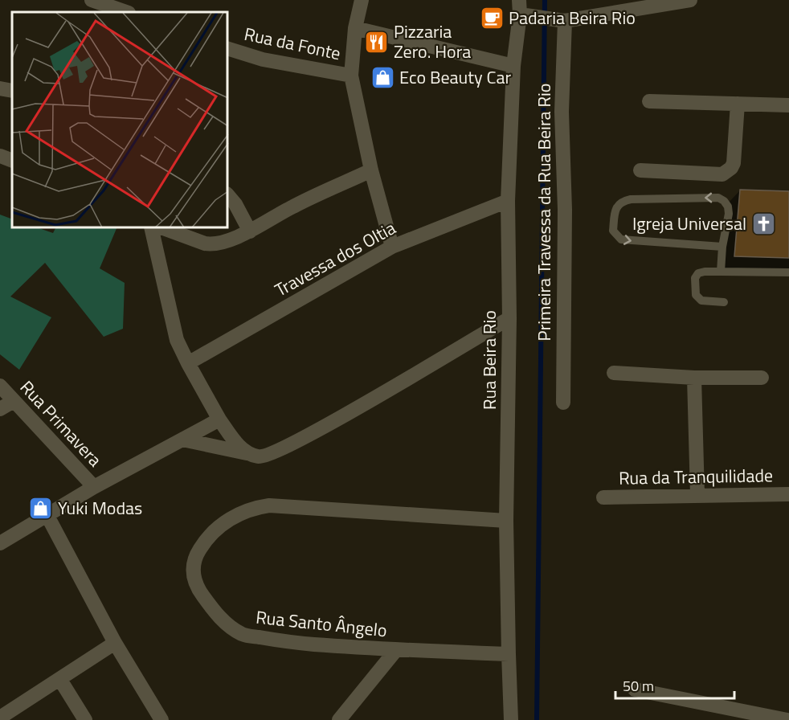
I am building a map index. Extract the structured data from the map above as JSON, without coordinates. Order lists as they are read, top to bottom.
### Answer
{
  "streets": {
    "street": [
      "Rua da Fonte",
      "Primeira Travessa da Rua Beira Rio",
      "Travessa dos Oltia",
      "Rua Beira Rio",
      "Rua Primavera",
      "Rua da Tranquilidade",
      "Rua Santo Ângelo"
    ]
  },
  "crossings": [
    ["Travessa dos Oltia", "Rua Beira Rio"],
    ["Rua Beira Rio", "Rua Santo Ângelo"]
  ],
  "places": {
    "cafe": ["Padaria Beira Rio"],
    "restaurant": ["Pizzaria Zero. Hora"],
    "shop": ["Eco Beauty Car", "Yuki Modas"],
    "church": ["Igreja Universal"]
  },
  "scale_bar": "50 m"
}
